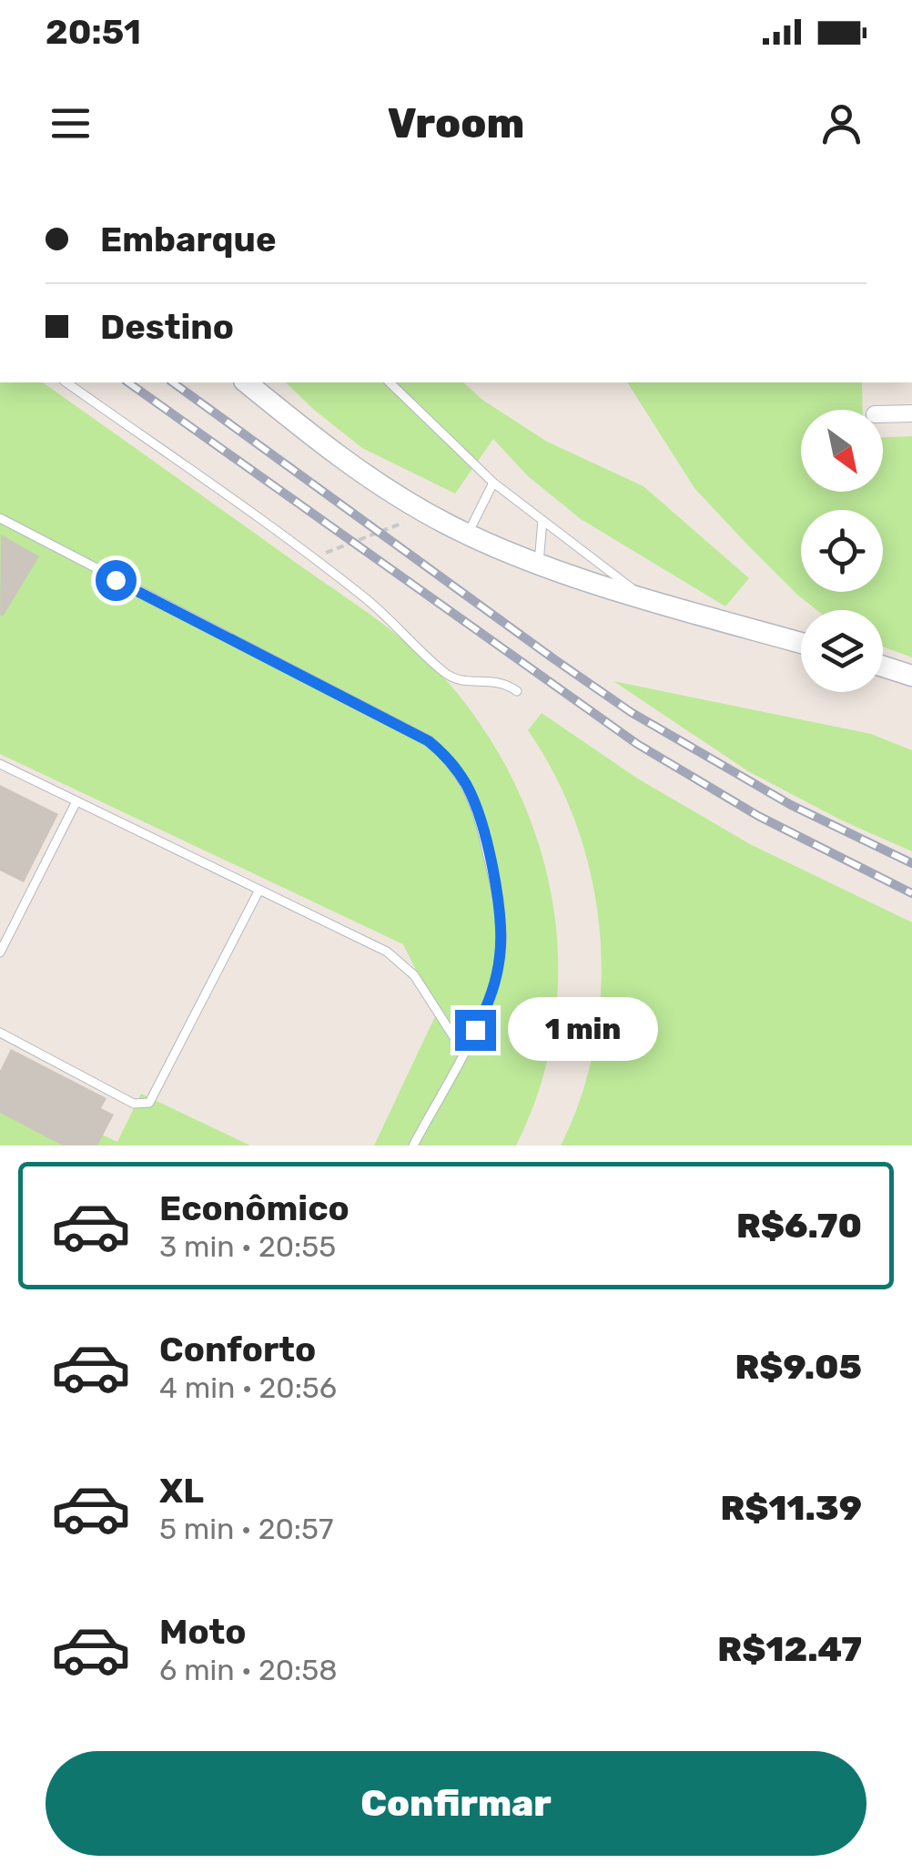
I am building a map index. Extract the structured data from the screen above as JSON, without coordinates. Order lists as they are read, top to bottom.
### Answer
{
  "north": "bottom right",
  "page": {
    "status": "20:51",
    "header": "Vroom",
    "banner": ["Embarque", "Destino"],
    "bubble": "1 min",
    "list": [
      {
        "name": "Econômico",
        "note": "3 min · 20:55",
        "value": "R$6.70"
      },
      {
        "name": "Conforto",
        "note": "4 min · 20:56",
        "value": "R$9.05"
      },
      {
        "name": "XL",
        "note": "5 min · 20:57",
        "value": "R$11.39"
      },
      {
        "name": "Moto",
        "note": "6 min · 20:58",
        "value": "R$12.47"
      }
    ],
    "buttons": "Confirmar"
  }
}
